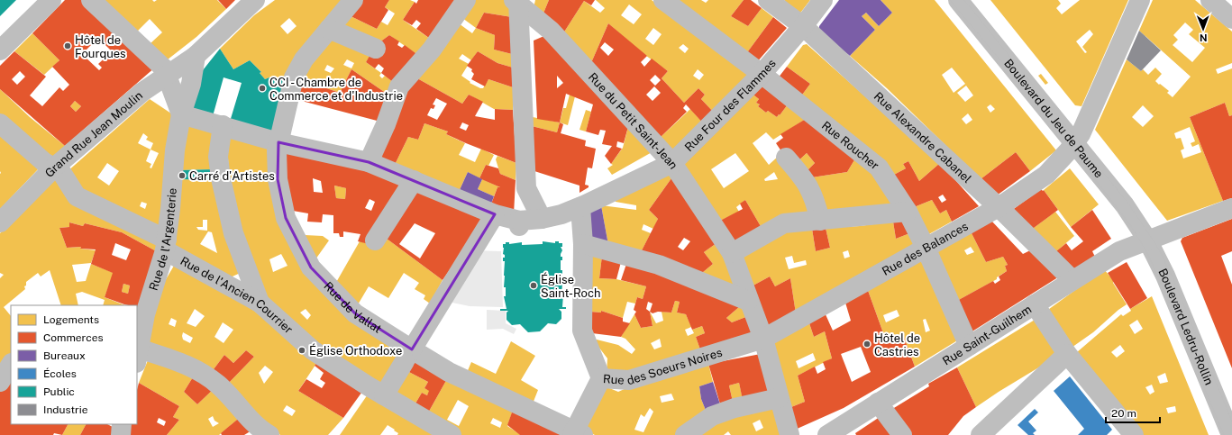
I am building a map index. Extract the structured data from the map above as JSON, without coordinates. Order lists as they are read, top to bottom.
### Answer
{
  "streets": {
    "street": [
      "Rue Four des Flammes",
      "Boulevard du Jeu de Paume",
      "Rue du Petit Saint-Jean",
      "Grand Rue Jean Moulin",
      "Rue Alexandre Cabanel",
      "Rue Roucher",
      "Rue de l'Argenterie",
      "Rue des Balances",
      "Rue de l'Ancien Courrier",
      "Rue de Vallat",
      "Boulevard Ledru-Rollin",
      "Rue Saint-Guilhem",
      "Rue des Soeurs Noires"
    ]
  },
  "crossings": [
    ["Rue Four des Flammes", "Rue du Petit Saint-Jean"],
    ["Rue Four des Flammes", "Rue Alexandre Cabanel"],
    ["Rue Four des Flammes", "Rue Roucher"],
    ["Boulevard du Jeu de Paume", "Rue des Balances"],
    ["Boulevard du Jeu de Paume", "Boulevard Ledru-Rollin"],
    ["Boulevard du Jeu de Paume", "Rue Saint-Guilhem"],
    ["Rue du Petit Saint-Jean", "Rue des Balances"],
    ["Rue du Petit Saint-Jean", "Rue des Soeurs Noires"],
    ["Grand Rue Jean Moulin", "Rue de l'Ancien Courrier"],
    ["Rue Alexandre Cabanel", "Rue des Balances"],
    ["Rue Alexandre Cabanel", "Rue Saint-Guilhem"],
    ["Rue Roucher", "Rue des Balances"],
    ["Rue Roucher", "Rue Saint-Guilhem"],
    ["Rue de l'Argenterie", "Rue de l'Ancien Courrier"],
    ["Rue des Balances", "Rue des Soeurs Noires"],
    ["Rue de Vallat", "Rue des Soeurs Noires"],
    ["Boulevard Ledru-Rollin", "Rue Saint-Guilhem"]
  ],
  "places": [
    "Hôtel de Fourques",
    "CCI - Chambre de Commerce et d'Industrie",
    "Carré d'Artistes",
    "Église Saint-Roch",
    "Hôtel de Castries",
    "Église Orthodoxe"
  ],
  "legend": [
    "Logements",
    "Commerces",
    "Bureaux",
    "Écoles",
    "Public",
    "Industrie"
  ],
  "scale_bar": "20 m",
  "north": "bottom"
}
